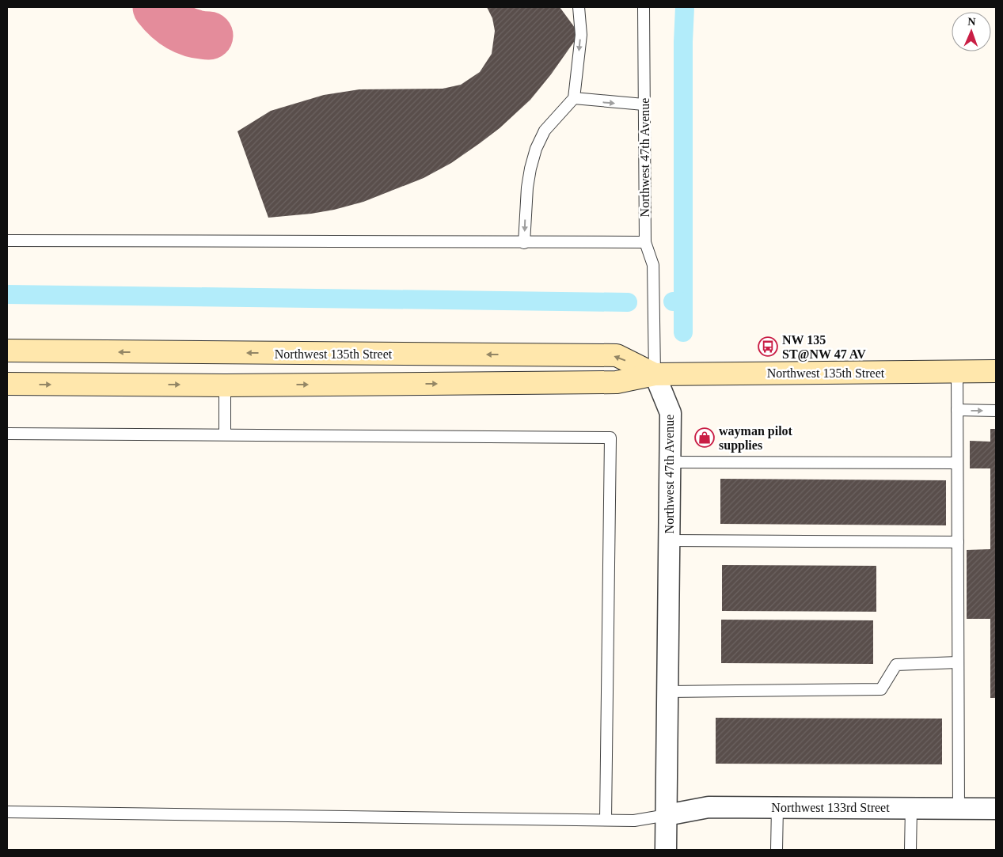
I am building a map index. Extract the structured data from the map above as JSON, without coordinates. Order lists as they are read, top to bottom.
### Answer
{
  "streets": {
    "main road": ["Northwest 135th Street"],
    "street": ["Northwest 47th Avenue", "Northwest 133rd Street"]
  },
  "crossings": [
    ["Northwest 47th Avenue", "Northwest 135th Street"],
    ["Northwest 47th Avenue", "Northwest 133rd Street"]
  ],
  "places": {
    "bus stop": ["NW 135 ST@NW 47 AV"],
    "shop": ["wayman pilot supplies"]
  },
  "north": "top"
}
